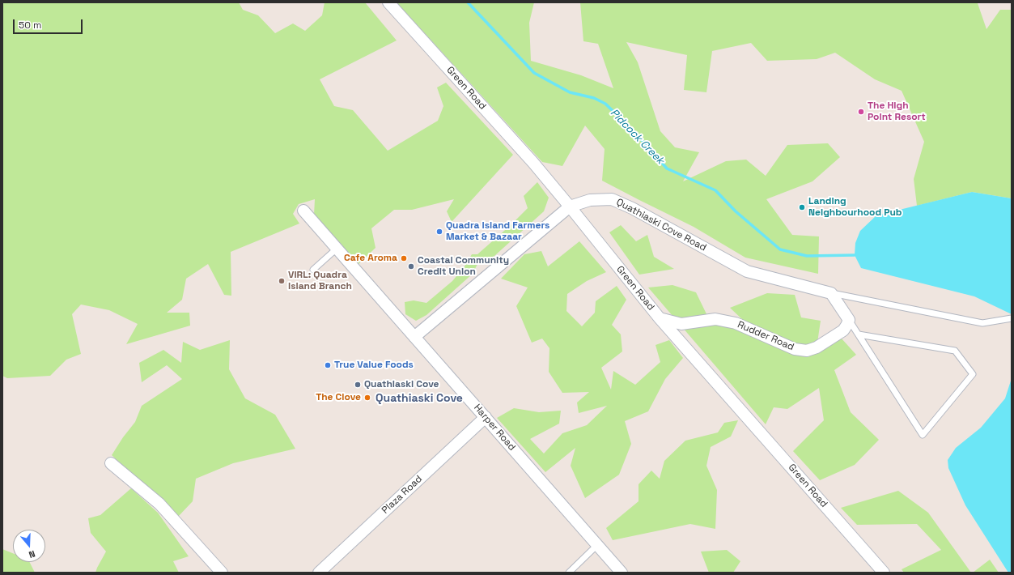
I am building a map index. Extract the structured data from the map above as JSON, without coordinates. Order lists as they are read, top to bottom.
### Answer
{
  "streets": {
    "street": [
      "Green Road",
      "Quathiaski Cove Road",
      "Rudder Road",
      "Harper Road",
      "Plaza Road"
    ]
  },
  "crossings": [
    ["Green Road", "Quathiaski Cove Road"],
    ["Green Road", "Rudder Road"],
    ["Quathiaski Cove Road", "Harper Road"],
    ["Harper Road", "Plaza Road"]
  ],
  "districts": ["Quathiaski Cove"],
  "water": ["Pidcock Creek"],
  "places": [
    "The High Point Resort",
    "Landing Neighbourhood Pub",
    "Quadra Island Farmers Market & Bazaar",
    "Cafe Aroma",
    "Coastal Community Credit Union",
    "VIRL: Quadra Island Branch",
    "True Value Foods",
    "Quathiaski Cove",
    "The Clove"
  ],
  "scale_bar": "50 m",
  "north": "bottom"
}
